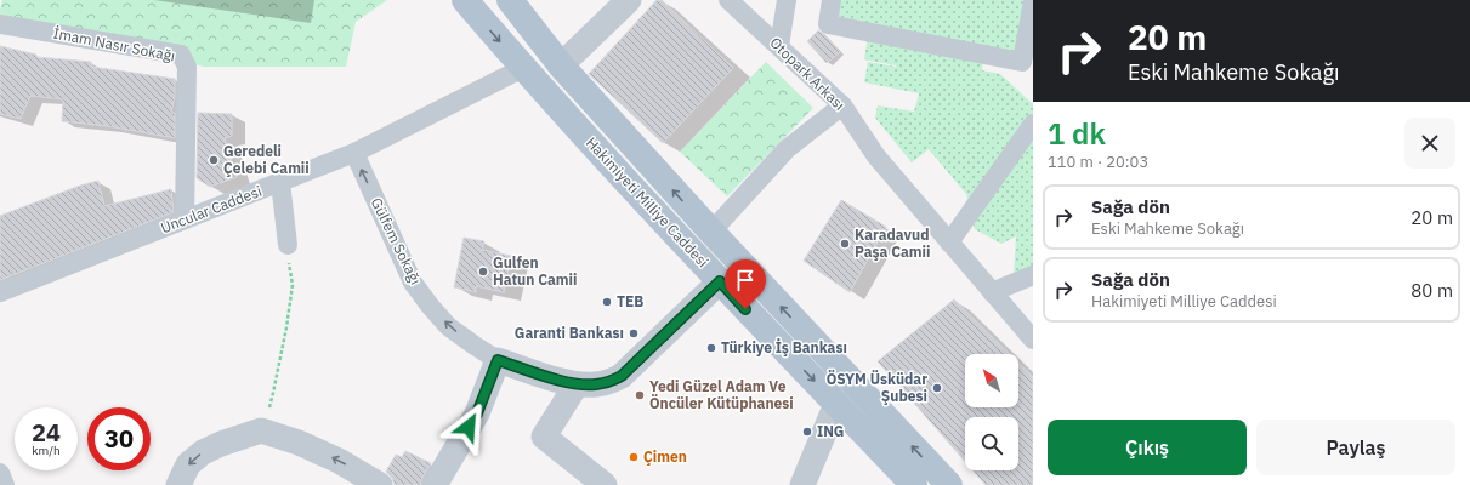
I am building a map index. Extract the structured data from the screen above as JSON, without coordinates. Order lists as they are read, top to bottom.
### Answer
{
  "streets": {
    "main road": ["Hakimiyeti Milliye Caddesi"],
    "street": [
      "İmam Nasır Sokağı",
      "Otopark Arkası",
      "Uncular Caddesi",
      "Gülfem Sokağı"
    ]
  },
  "crossings": [
    ["İmam Nasır Sokağı", "Uncular Caddesi"],
    ["Hakimiyeti Milliye Caddesi", "Uncular Caddesi"],
    ["Uncular Caddesi", "Gülfem Sokağı"]
  ],
  "one_way": ["Gülfem Sokağı"],
  "places": [
    "Geredeli Çelebi Camii",
    "Karadavud Paşa Camii",
    "Gulfen Hatun Camii",
    "TEB",
    "Garanti Bankası",
    "Türkiye İş Bankası",
    "ÖSYM Üsküdar Şubesi",
    "Yedi Güzel Adam Ve Öncüler Kütüphanesi",
    "ING",
    "Çimen"
  ],
  "north": "top left",
  "page": {
    "turn": ["20 m", "Eski Mahkeme Sokağı"],
    "heading": ["1 dk", "110 m · 20:03"],
    "list": [
      {
        "name": "Sağa dön",
        "note": "Eski Mahkeme Sokağı",
        "value": "20 m"
      },
      {
        "name": "Sağa dön",
        "note": "Hakimiyeti Milliye Caddesi",
        "value": "80 m"
      }
    ],
    "speed": "24 km/h",
    "limit": "30",
    "buttons": ["Çıkış", "Paylaş"]
  }
}
